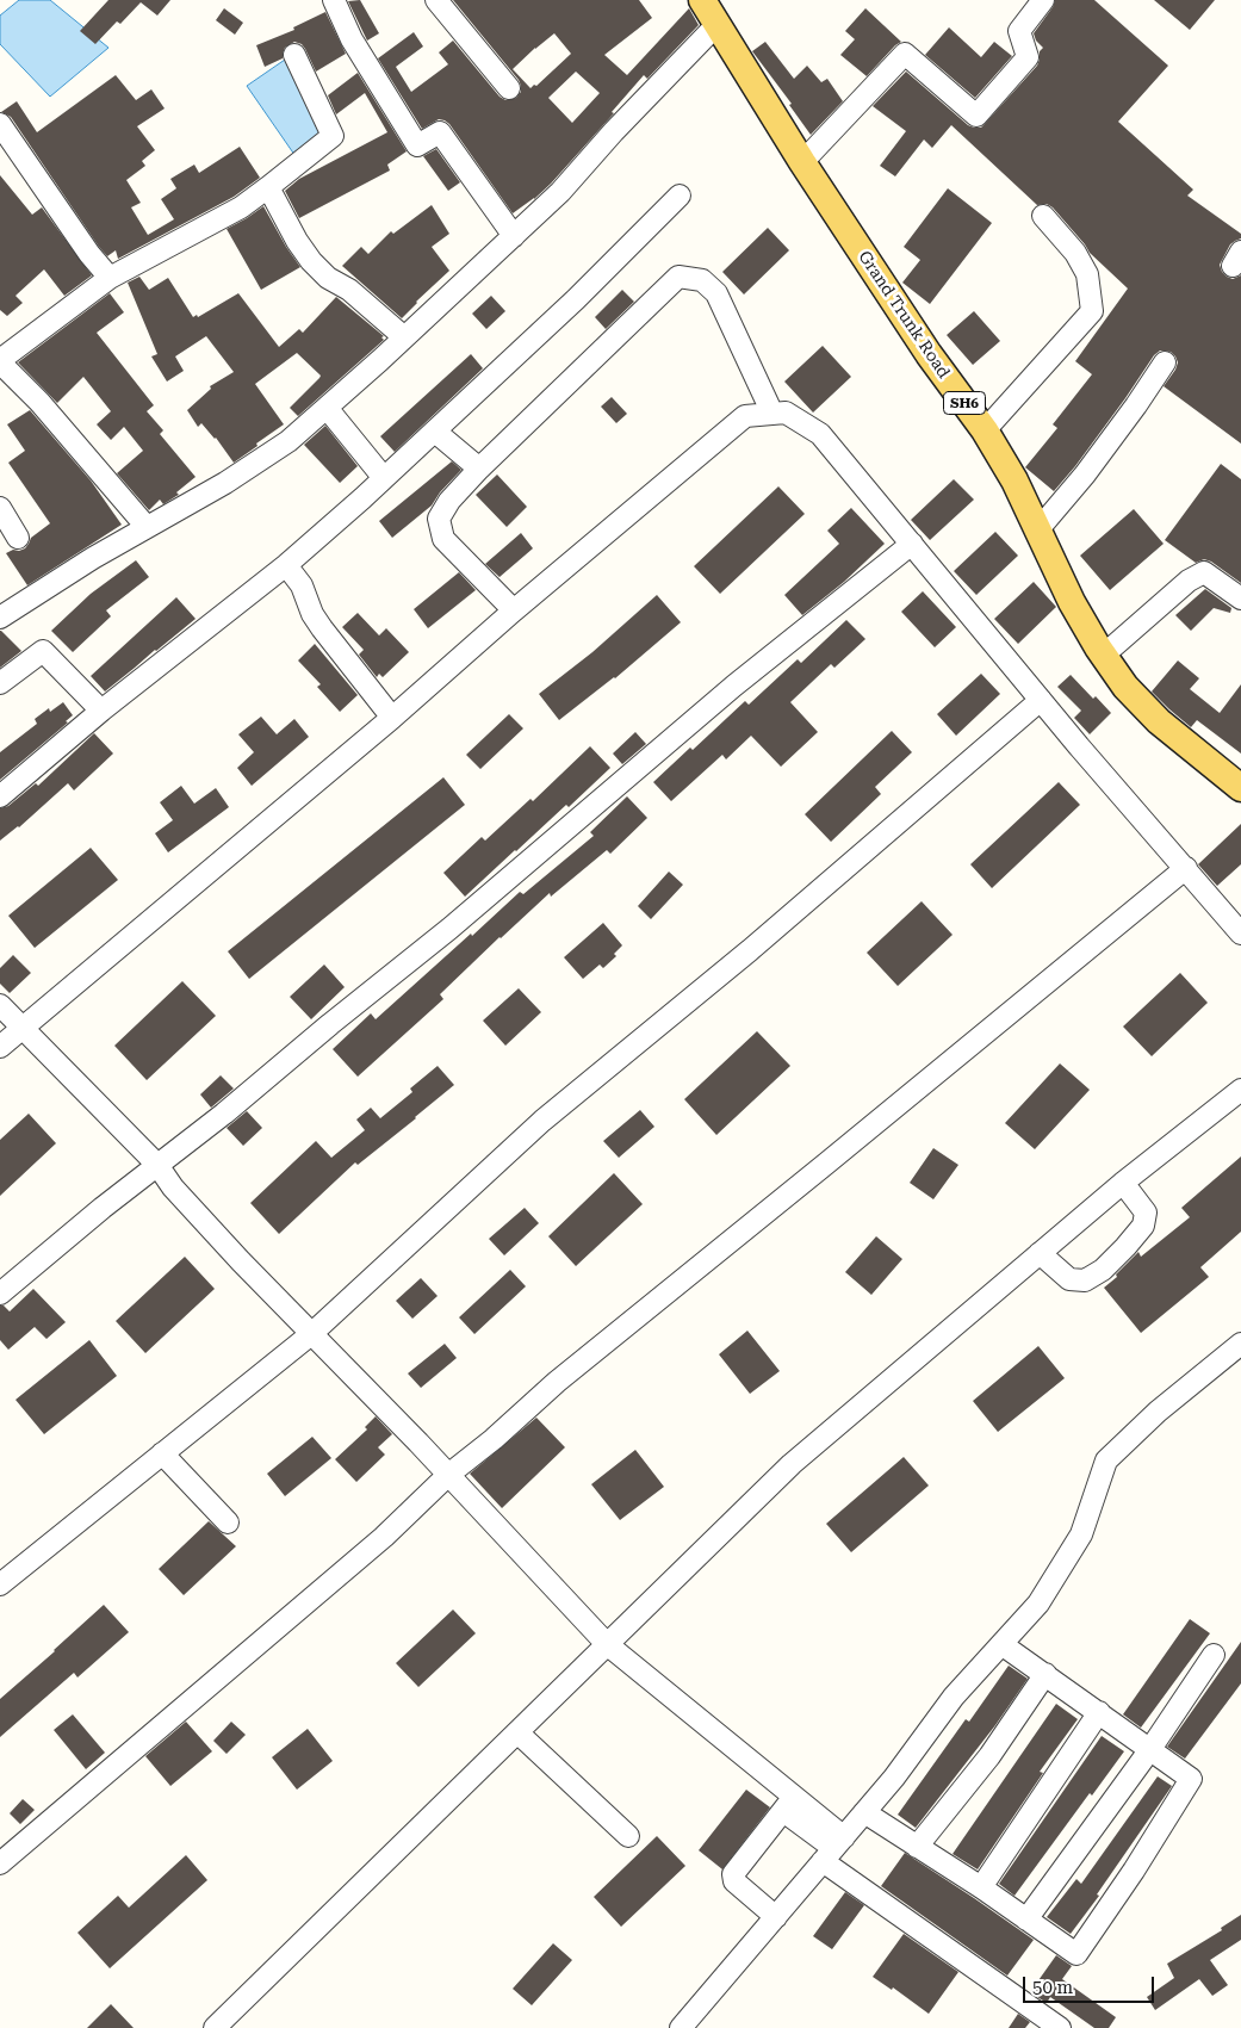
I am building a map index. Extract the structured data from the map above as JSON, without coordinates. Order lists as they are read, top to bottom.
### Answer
{
  "streets": {
    "main road": ["Grand Trunk Road", "SH6"]
  },
  "scale_bar": "50 m"
}
